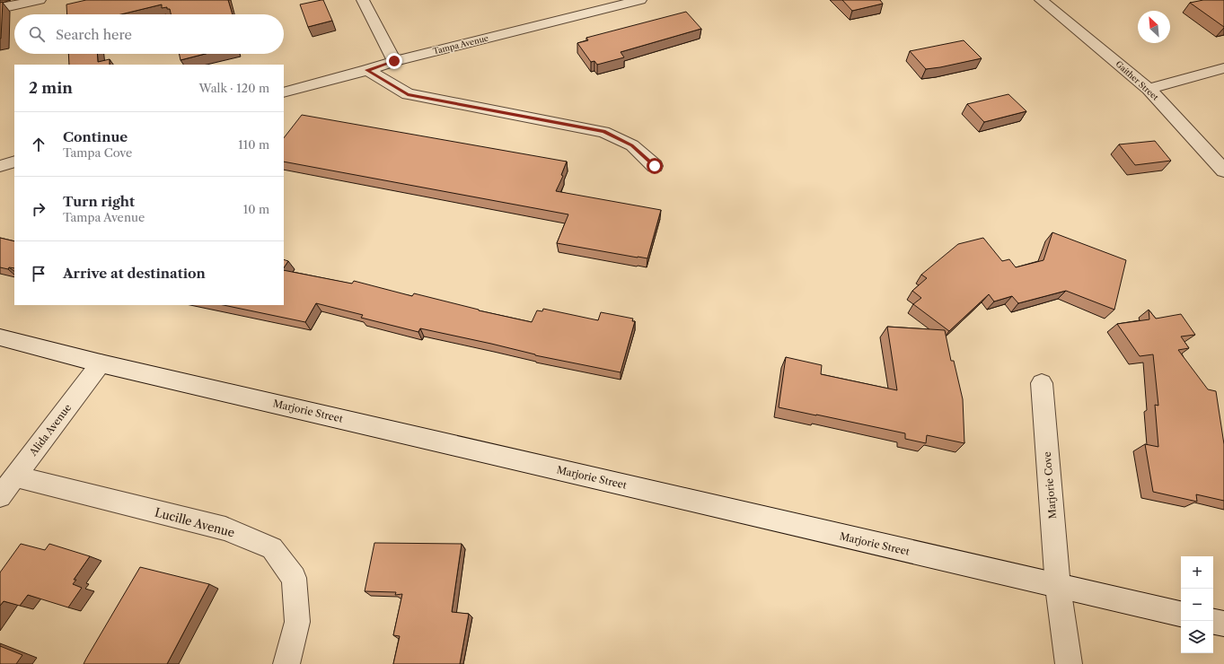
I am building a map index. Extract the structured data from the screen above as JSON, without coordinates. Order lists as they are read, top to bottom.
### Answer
{
  "streets": {
    "street": [
      "Tampa Avenue",
      "Gaither Street",
      "Marjorie Street",
      "Alida Avenue",
      "Marjorie Cove",
      "Lucille Avenue"
    ]
  },
  "crossings": [
    ["Marjorie Street", "Alida Avenue"],
    ["Marjorie Street", "Marjorie Cove"],
    ["Alida Avenue", "Lucille Avenue"]
  ],
  "north": "top left",
  "page": {
    "search": "Search here",
    "heading": ["2 min", "Walk · 120 m"],
    "list": [
      ["Continue", "Tampa Cove", "110 m"],
      ["Turn right", "Tampa Avenue", "10 m"],
      "Arrive at destination"
    ],
    "map_buttons": ["+", "−"]
  }
}
